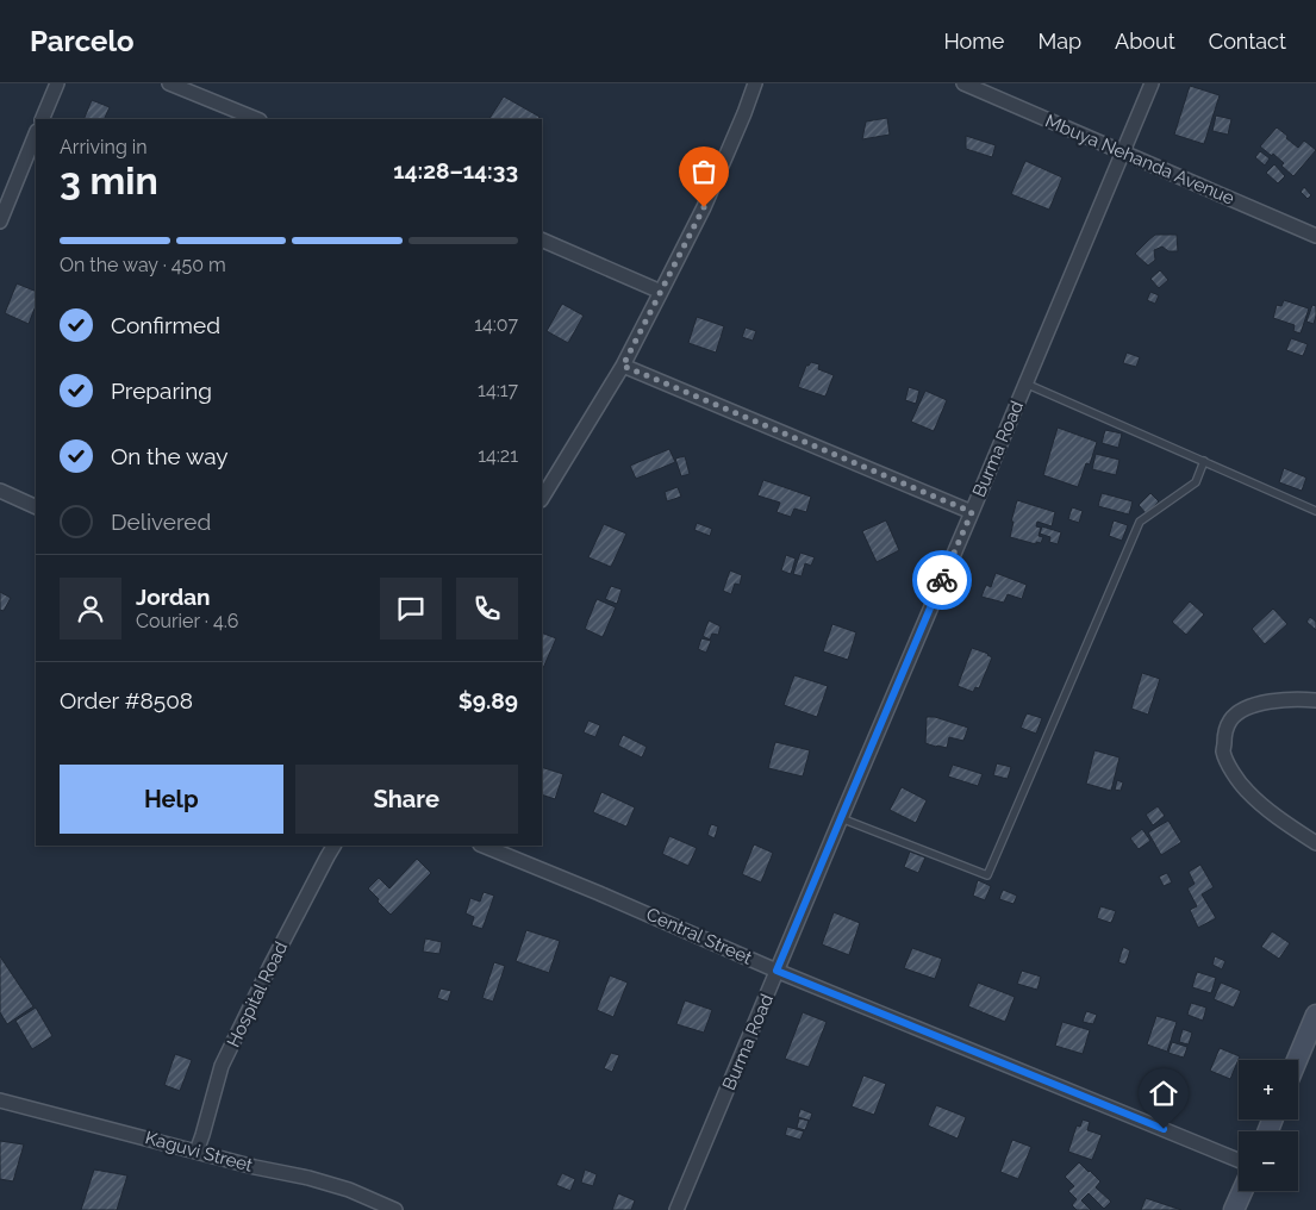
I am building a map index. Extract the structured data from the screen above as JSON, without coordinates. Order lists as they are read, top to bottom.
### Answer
{
  "streets": {
    "street": [
      "Mbuya Nehanda Avenue",
      "Burma Road",
      "Central Street",
      "Hospital Road",
      "Kaguvi Street"
    ]
  },
  "crossings": [
    ["Mbuya Nehanda Avenue", "Burma Road"],
    ["Burma Road", "Central Street"],
    ["Hospital Road", "Kaguvi Street"]
  ],
  "page": {
    "header": "Parcelo",
    "nav": [
      "Home",
      "Map",
      "About",
      "Contact"
    ],
    "heading": ["3 min", "Arriving in", "14:28–14:33"],
    "panel": [
      "Jordan",
      "Courier · 4.6",
      "Order #8508",
      "$9.89"
    ],
    "bar": "On the way · 450 m",
    "list": [
      ["Confirmed", "14:07"],
      ["Preparing", "14:17"],
      ["On the way", "14:21"],
      "Delivered"
    ],
    "buttons": ["Help", "Share"],
    "map_buttons": ["+", "−"]
  }
}
